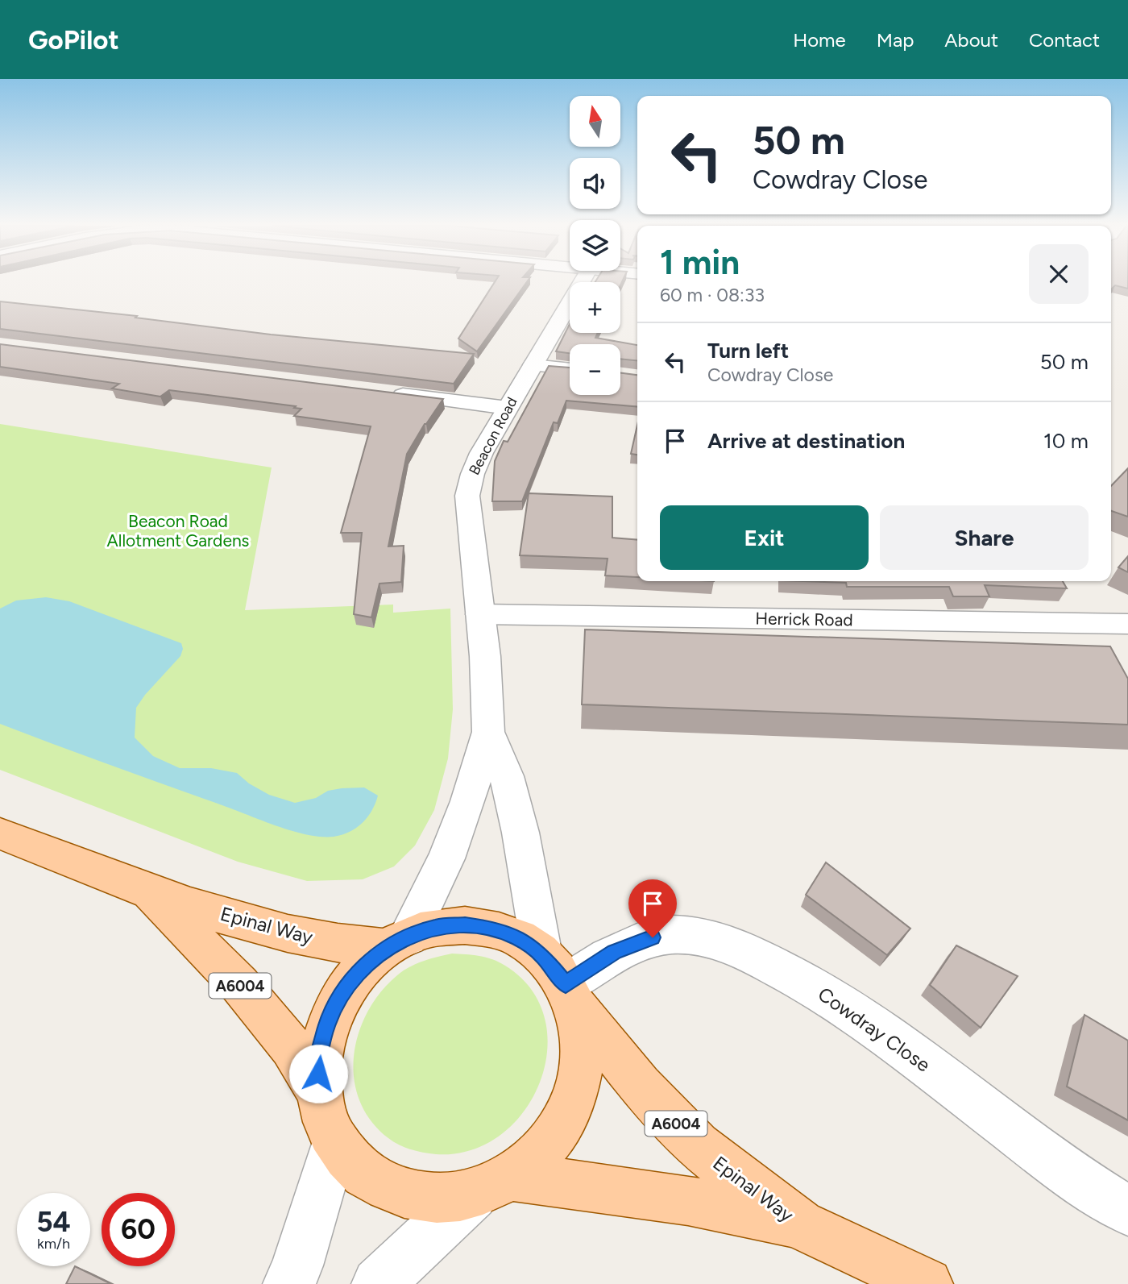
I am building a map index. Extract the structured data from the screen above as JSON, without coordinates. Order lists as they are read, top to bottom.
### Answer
{
  "streets": {
    "main road": ["Epinal Way", "A6004"],
    "street": ["Beacon Road", "Herrick Road", "Cowdray Close"]
  },
  "crossings": [
    ["Beacon Road", "Herrick Road"],
    ["Beacon Road", "Epinal Way"],
    ["Beacon Road", "Cowdray Close"],
    ["Epinal Way", "Cowdray Close"]
  ],
  "parks": ["Beacon Road Allotment Gardens"],
  "north": "top",
  "page": {
    "header": "GoPilot",
    "nav": [
      "Home",
      "Map",
      "About",
      "Contact"
    ],
    "map_buttons": ["+", "−"],
    "turn": ["50 m", "Cowdray Close"],
    "heading": ["1 min", "60 m · 08:33"],
    "list": [
      {
        "name": "Turn left",
        "note": "Cowdray Close",
        "value": "50 m"
      },
      {
        "name": "Arrive at destination",
        "value": "10 m"
      }
    ],
    "buttons": ["Exit", "Share"],
    "speed": "54 km/h",
    "limit": "60"
  }
}
